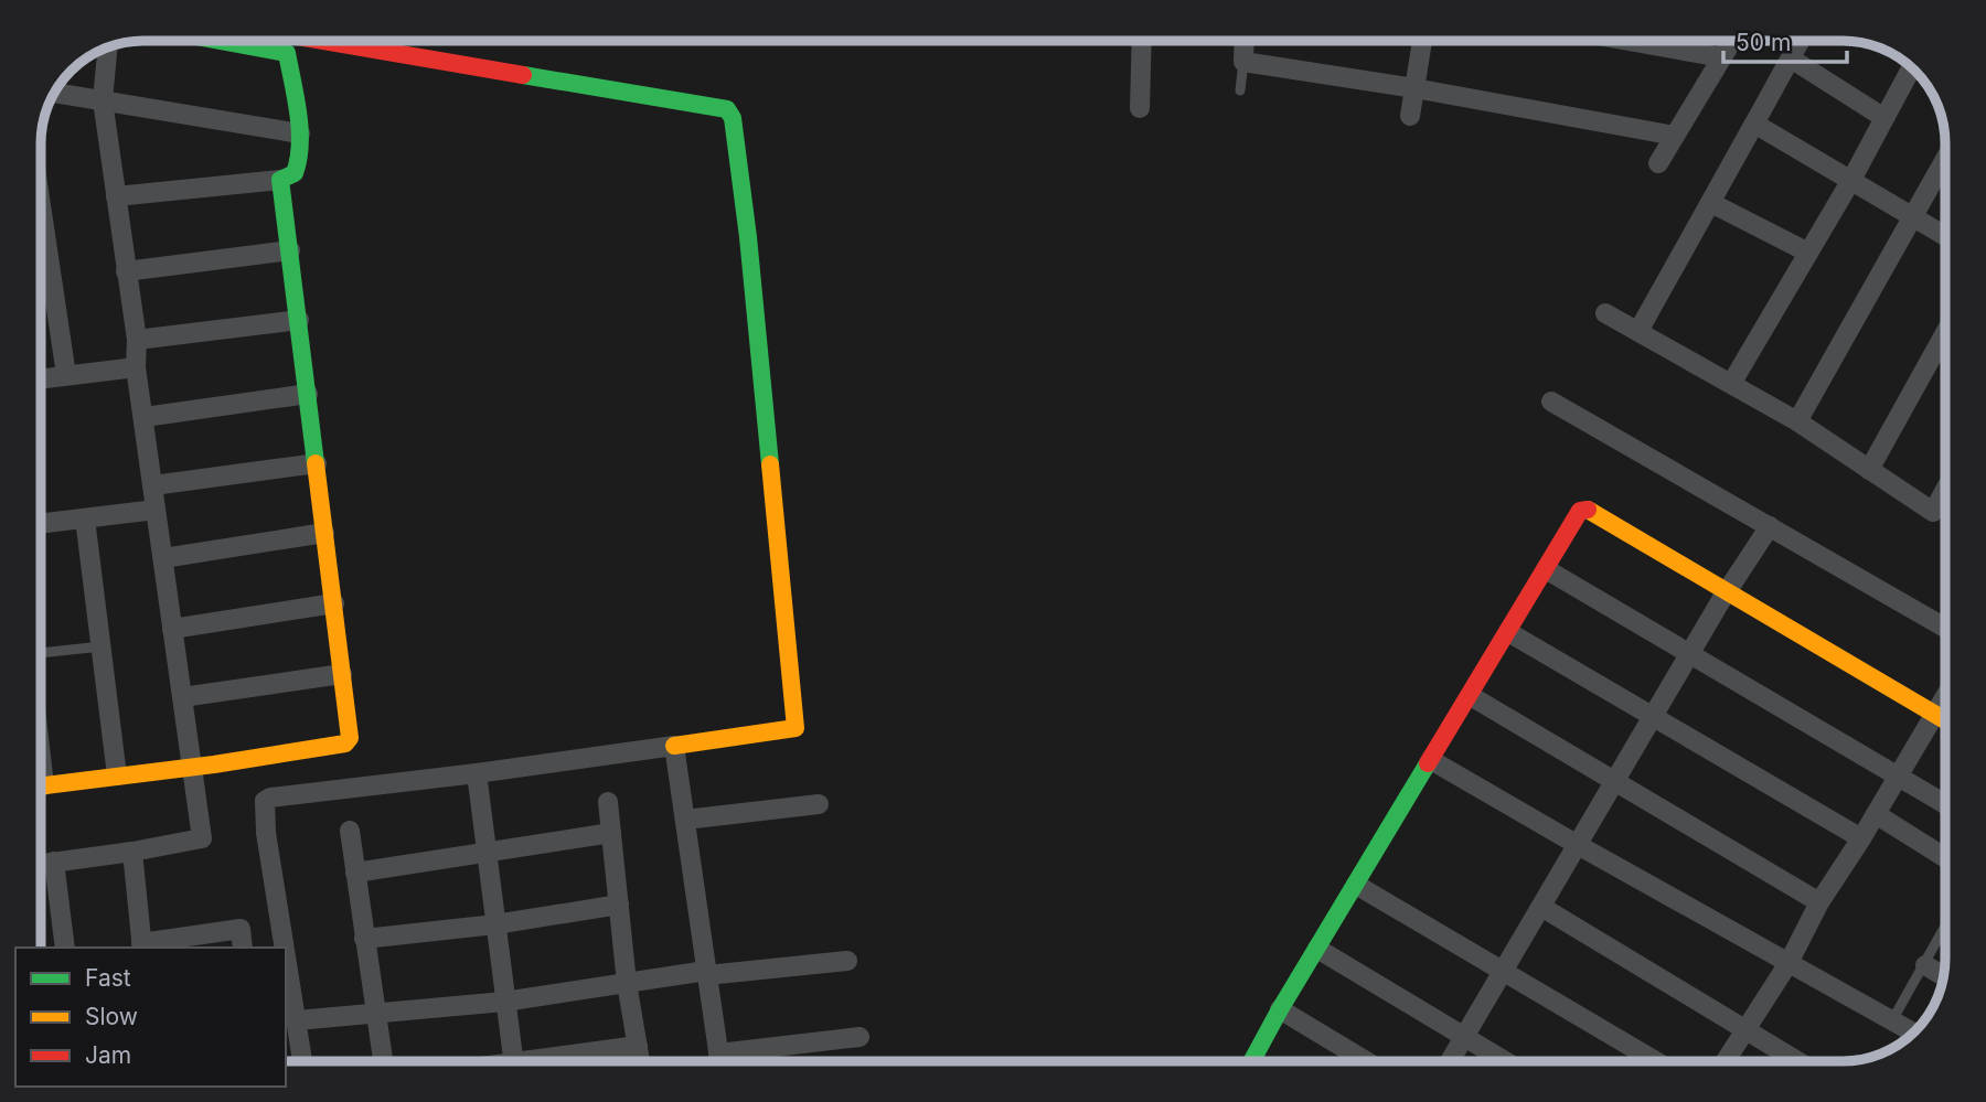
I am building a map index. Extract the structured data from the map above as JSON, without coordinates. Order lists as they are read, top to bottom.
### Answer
{
  "legend": ["Fast", "Slow", "Jam"],
  "scale_bar": "50 m"
}
